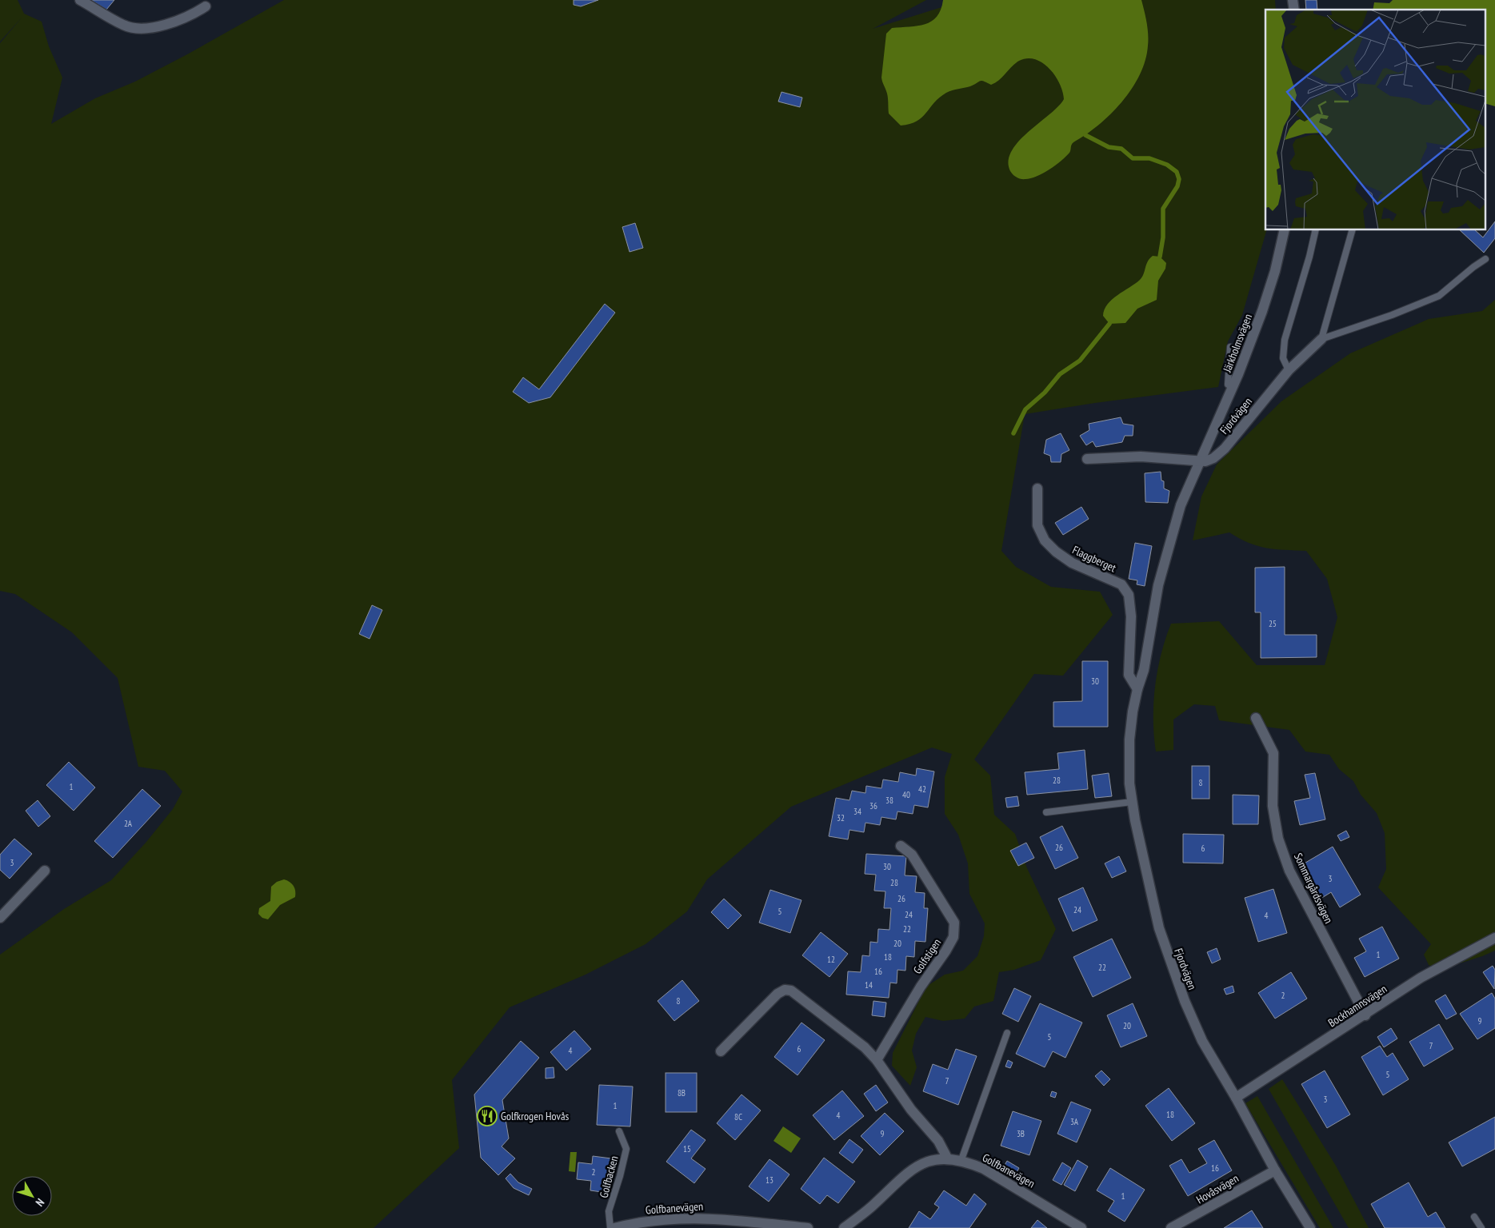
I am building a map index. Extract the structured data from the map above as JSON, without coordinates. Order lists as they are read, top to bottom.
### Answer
{
  "streets": {
    "street": [
      "Järkholmsvägen",
      "Fjordvägen",
      "Flaggberget",
      "Sommargårdsvägen",
      "Golfstigen",
      "Bockhamnsvägen",
      "Golfbanevägen",
      "Hovåsvägen"
    ],
    "lane": ["Golfbacken"]
  },
  "crossings": [
    ["Järkholmsvägen", "Fjordvägen"],
    ["Fjordvägen", "Flaggberget"],
    ["Fjordvägen", "Bockhamnsvägen"],
    ["Fjordvägen", "Hovåsvägen"],
    ["Sommargårdsvägen", "Bockhamnsvägen"]
  ],
  "places": {
    "restaurant": ["Golfkrogen Hovås"]
  },
  "house_numbers": [
    "25",
    "30",
    "28",
    "8",
    "1",
    "42",
    "40",
    "38",
    "36",
    "34",
    "32",
    "2A",
    "26",
    "6",
    "3",
    "30",
    "3",
    "28",
    "26",
    "24",
    "5",
    "24",
    "4",
    "22",
    "20",
    "1",
    "18",
    "12",
    "22",
    "16",
    "14",
    "2",
    "8",
    "9",
    "20",
    "5",
    "7",
    "6",
    "4",
    "5",
    "7",
    "8B",
    "3",
    "1",
    "18",
    "4",
    "8C",
    "3A",
    "9",
    "3B",
    "15",
    "16",
    "2",
    "13",
    "1"
  ],
  "north": "bottom right"
}
